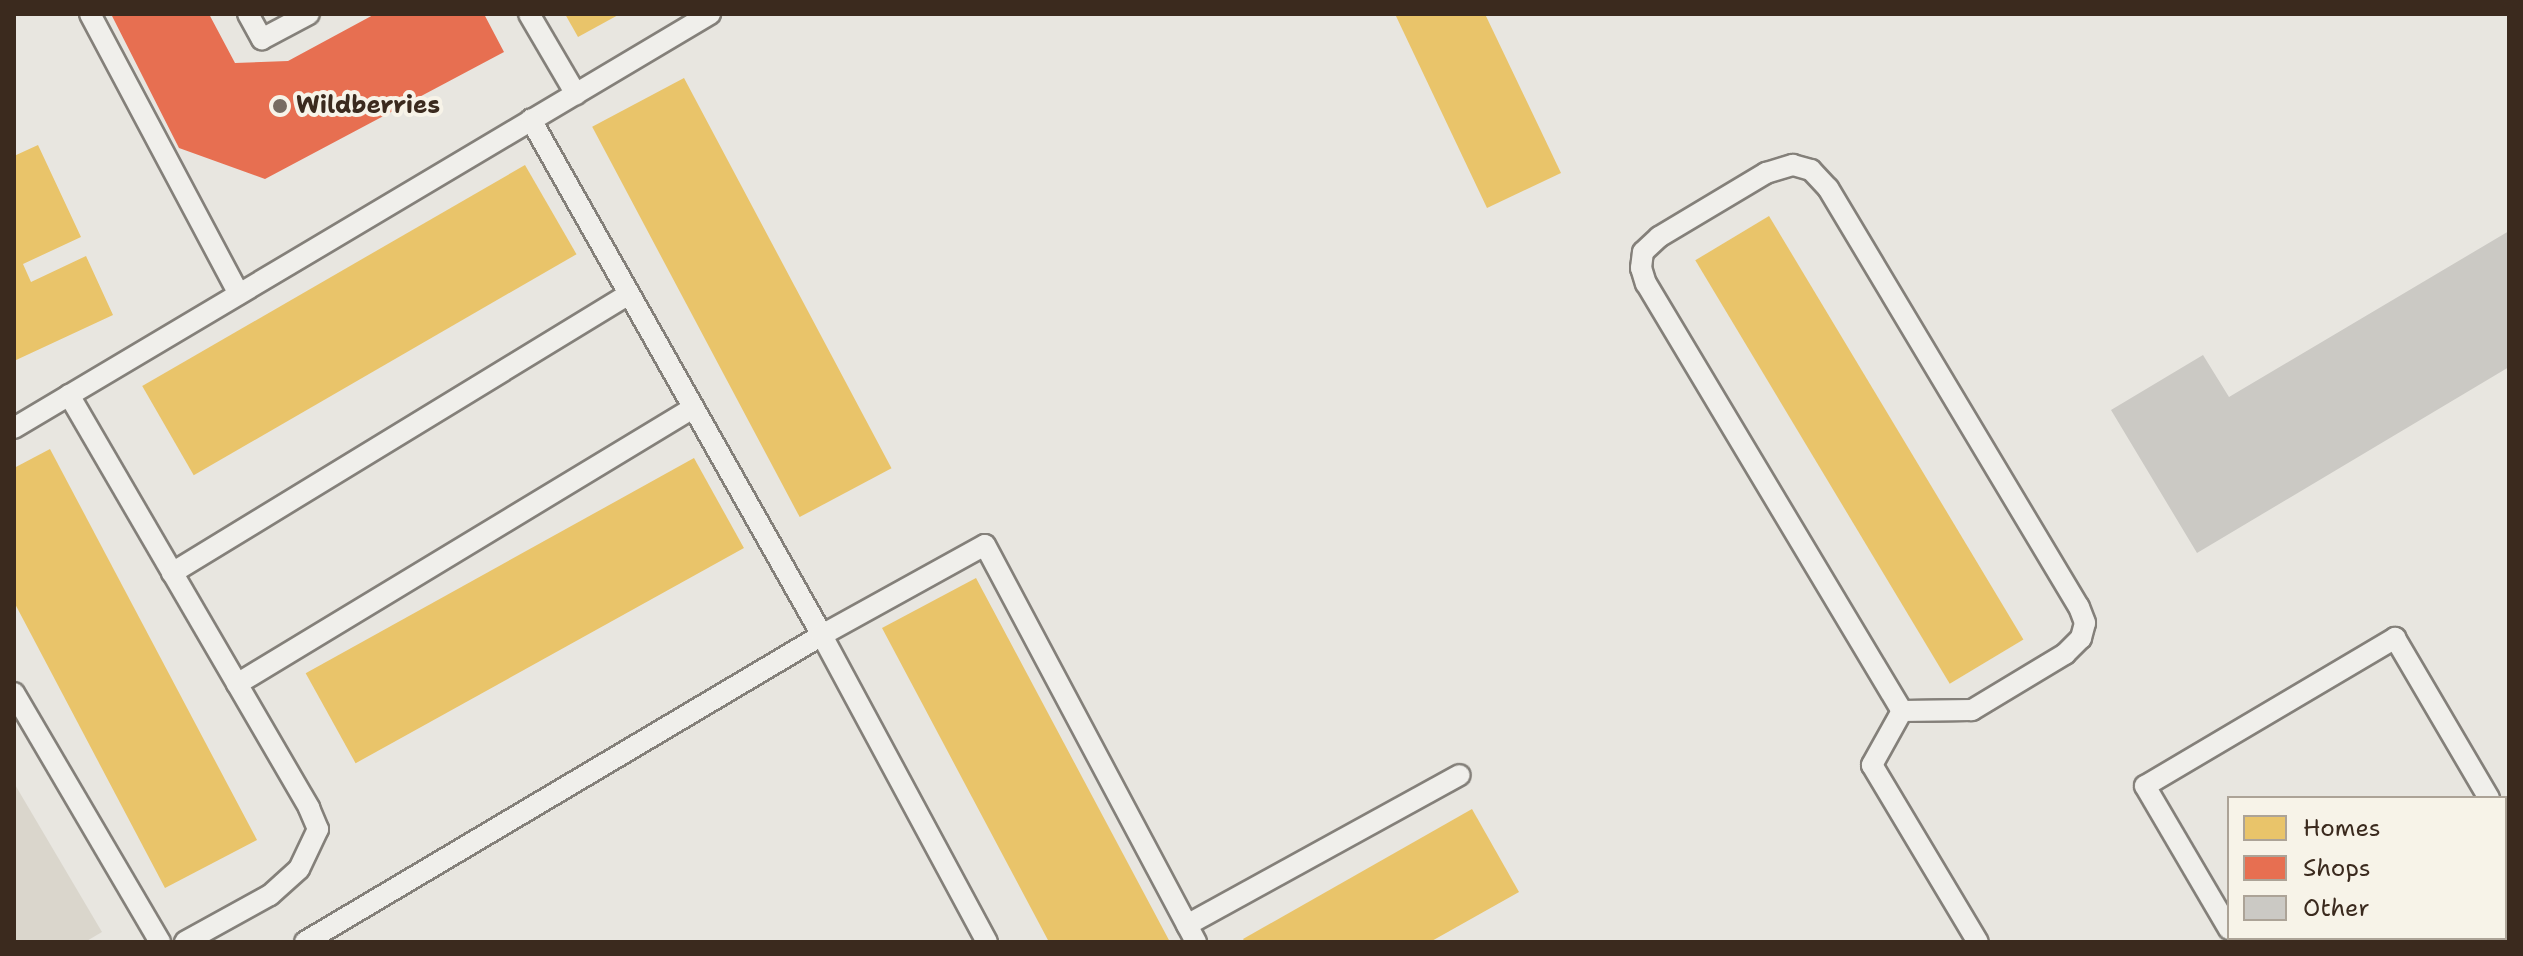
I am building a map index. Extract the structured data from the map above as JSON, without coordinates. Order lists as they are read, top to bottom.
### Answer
{
  "places": ["Wildberries"],
  "legend": ["Homes", "Shops", "Other"]
}
